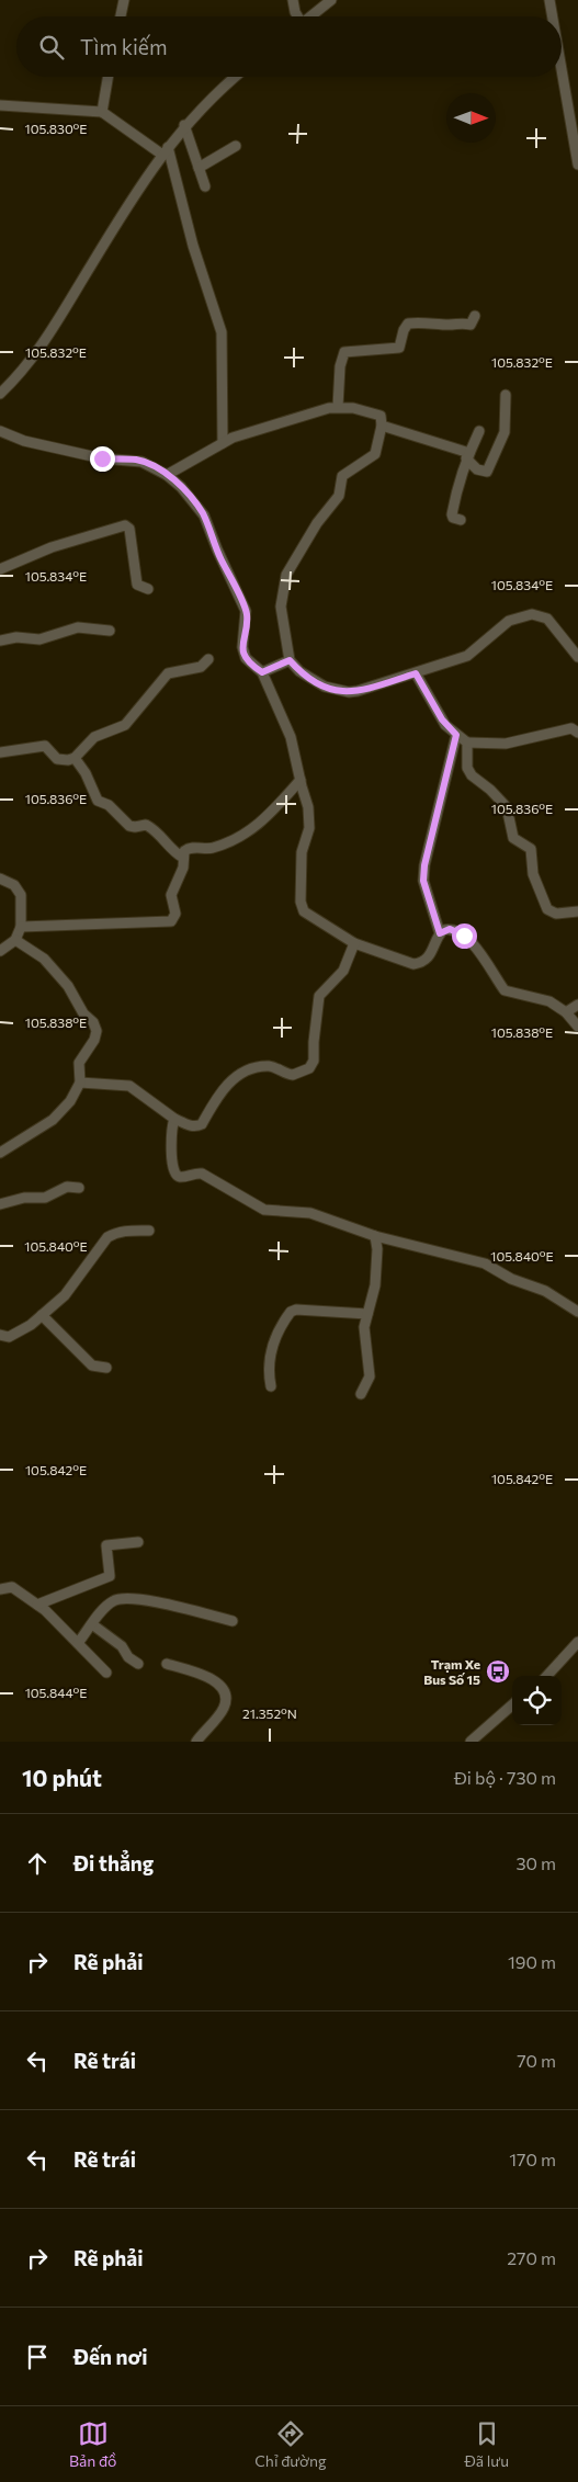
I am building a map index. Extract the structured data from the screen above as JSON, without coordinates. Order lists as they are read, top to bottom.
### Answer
{
  "places": {
    "bus stop": ["Trạm Xe Bus Số 15"]
  },
  "north": "right",
  "page": {
    "search": "Tìm kiếm",
    "heading": ["10 phút", "Đi bộ · 730 m"],
    "list": [
      ["Đi thẳng", "30 m"],
      ["Rẽ phải", "190 m"],
      ["Rẽ trái", "70 m"],
      ["Rẽ trái", "170 m"],
      ["Rẽ phải", "270 m"],
      "Đến nơi"
    ],
    "nav": ["Bản đồ", "Chỉ đường", "Đã lưu"]
  },
  "coordinates": [
    "105.830°E",
    "105.832°E",
    "105.834°E",
    "105.836°E",
    "105.838°E",
    "105.840°E",
    "105.842°E",
    "105.844°E",
    "21.352°N"
  ]
}
